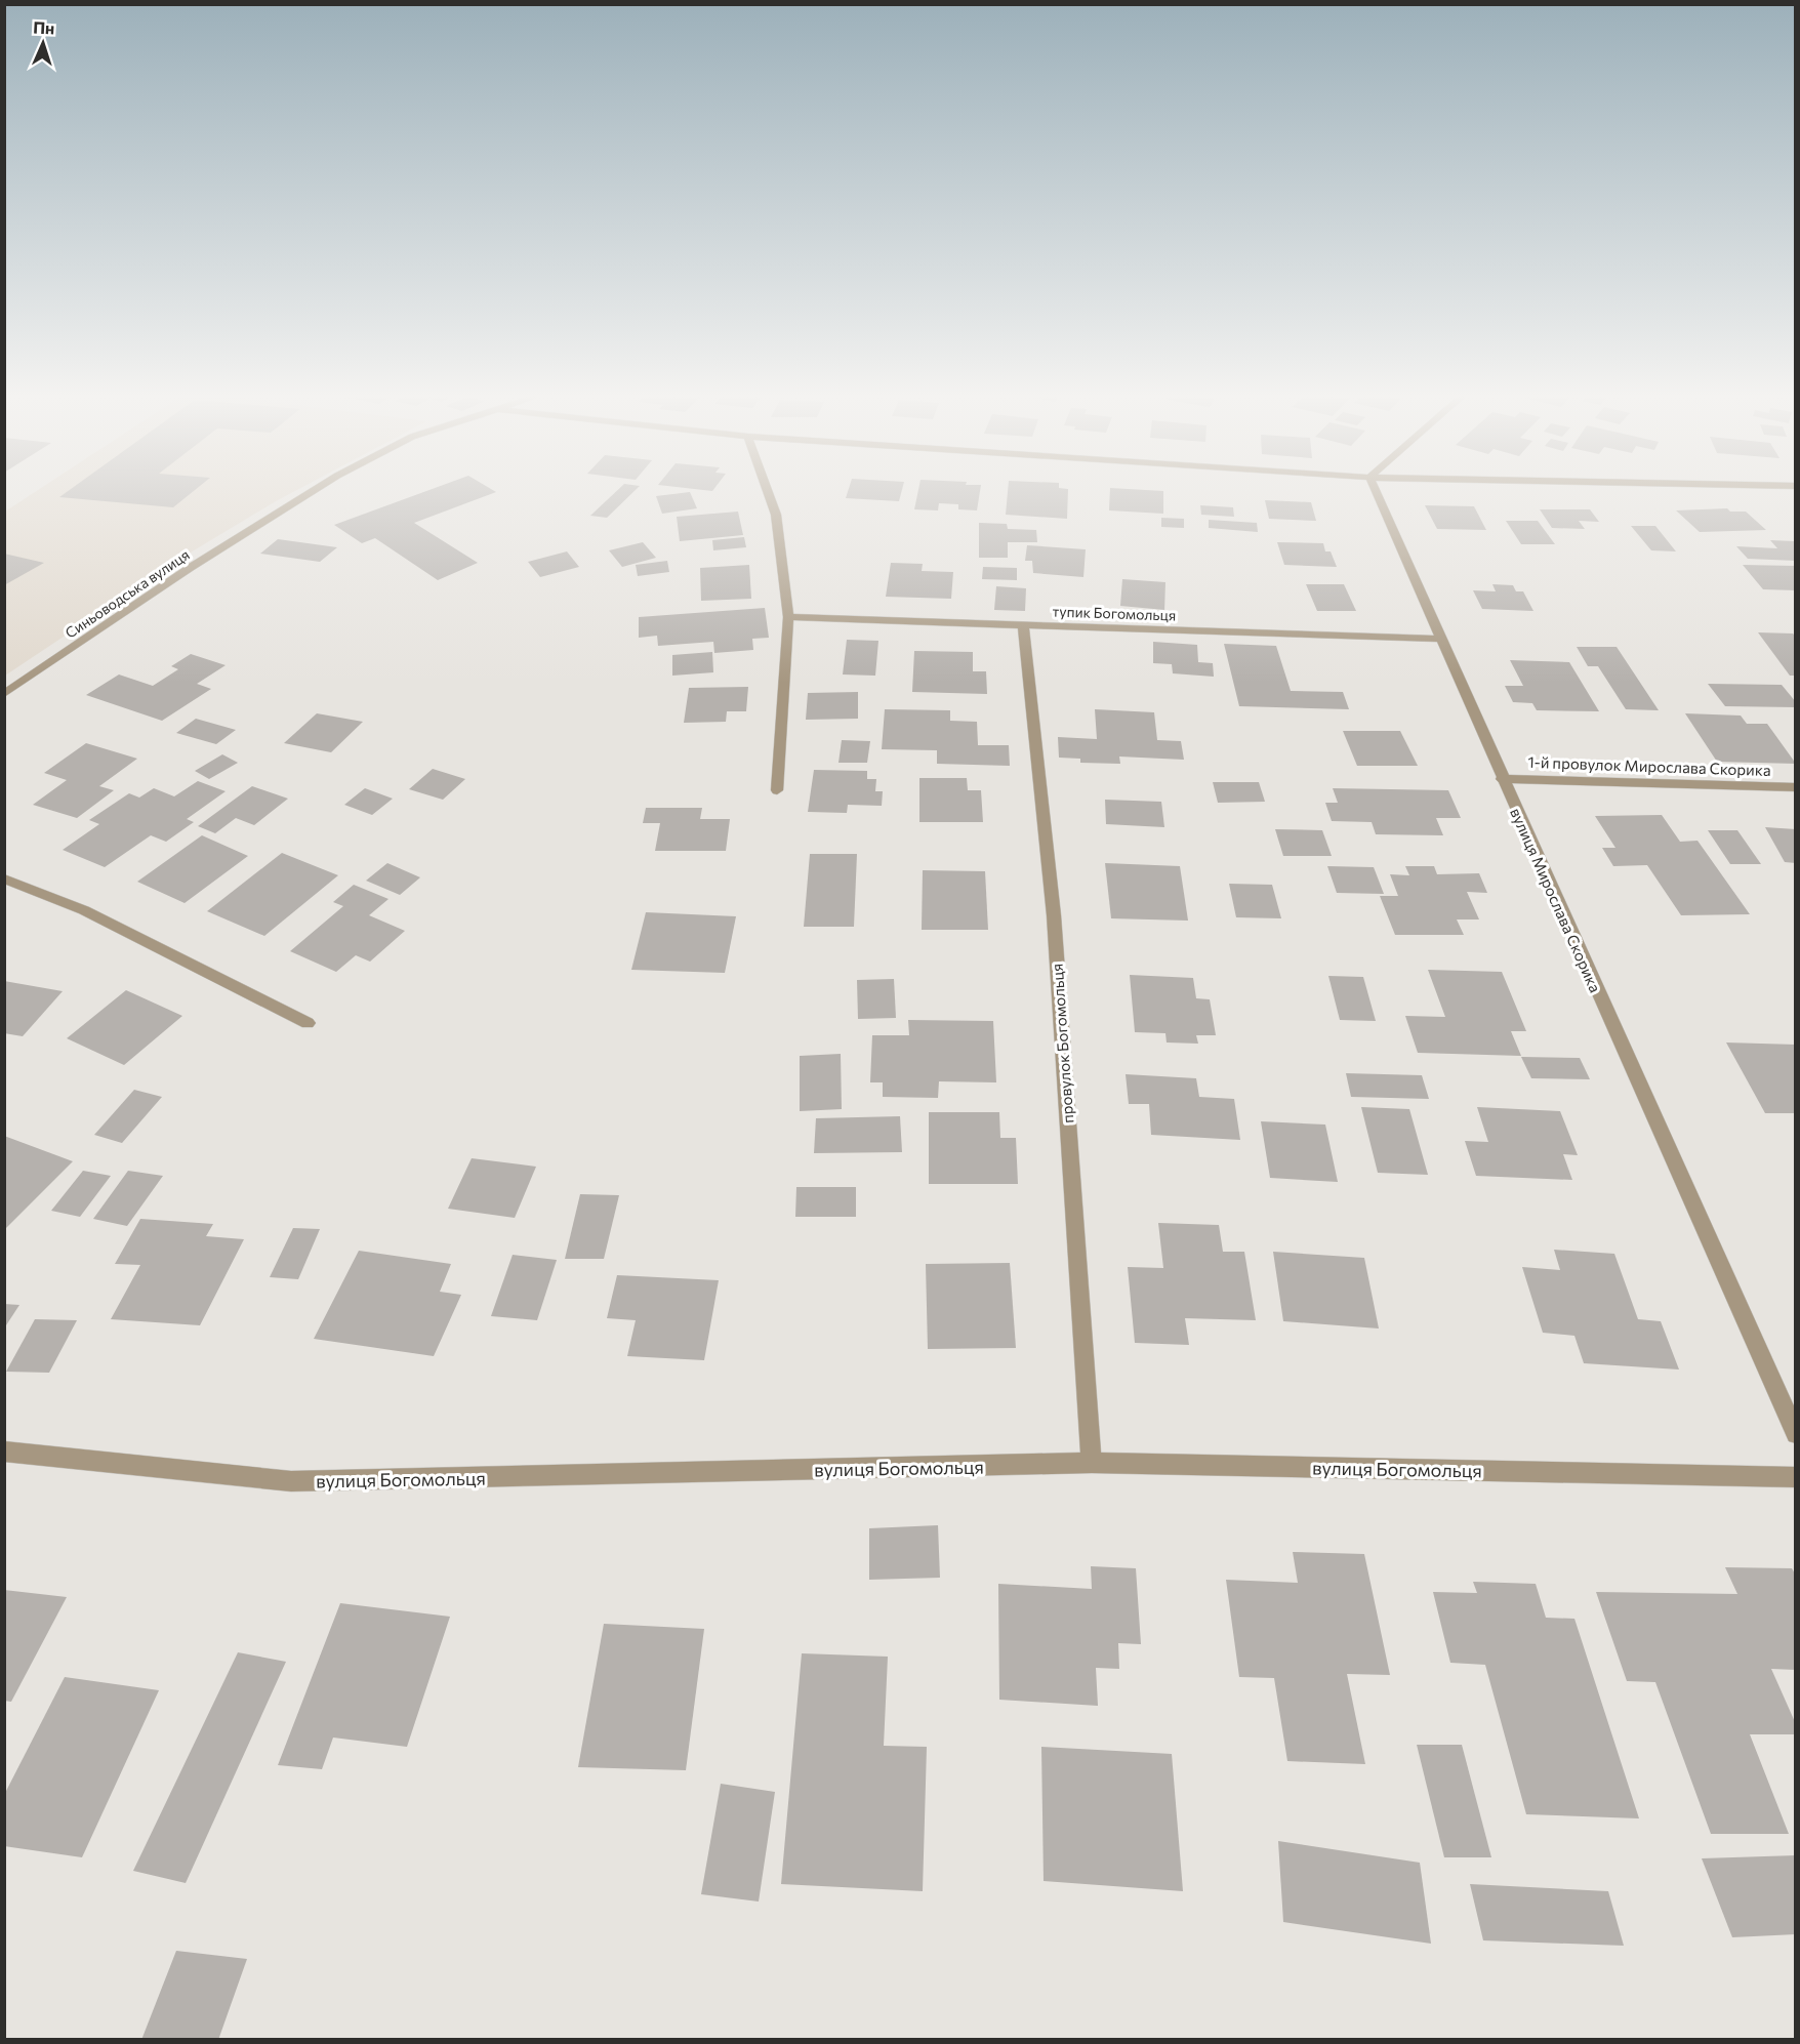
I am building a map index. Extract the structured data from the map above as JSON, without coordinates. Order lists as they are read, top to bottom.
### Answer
{
  "streets": {
    "street": [
      "Синьоводська вулиця",
      "тупик Богомольця",
      "1-й провулок Мирослава Скорика",
      "вулиця Мирослава Скорика",
      "провулок Богомольця",
      "вулиця Богомольця"
    ]
  },
  "crossings": [
    ["тупик Богомольця", "вулиця Мирослава Скорика"],
    ["тупик Богомольця", "провулок Богомольця"],
    ["1-й провулок Мирослава Скорика", "вулиця Мирослава Скорика"],
    ["провулок Богомольця", "вулиця Богомольця"]
  ],
  "north": "top"
}
